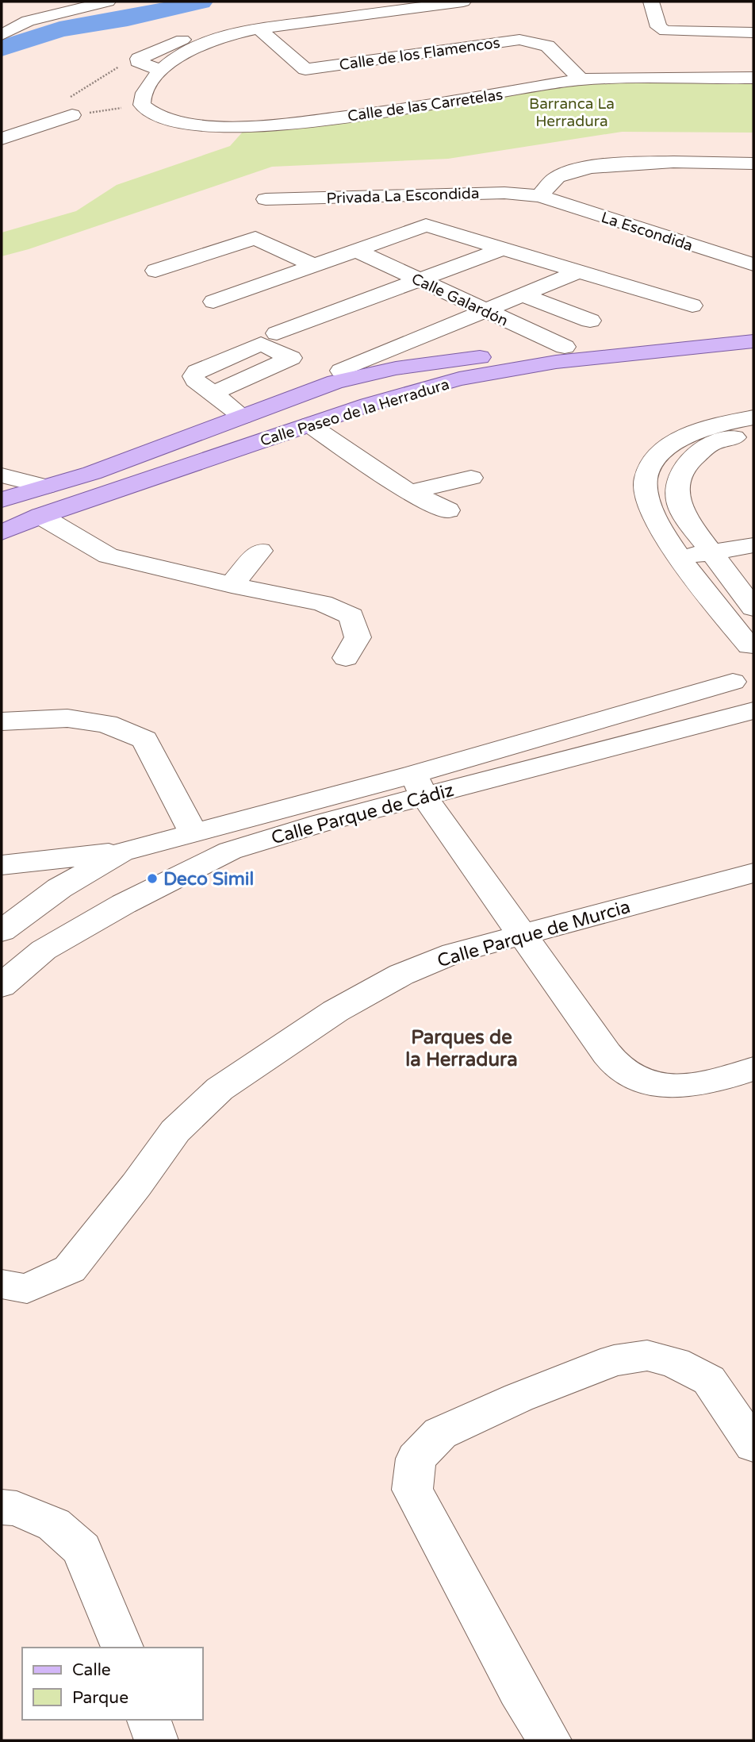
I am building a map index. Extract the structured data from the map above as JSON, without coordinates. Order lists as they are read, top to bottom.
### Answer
{
  "streets": {
    "main road": ["Calle Paseo de la Herradura"],
    "street": [
      "Calle de los Flamencos",
      "Calle de las Carretelas",
      "Privada La Escondida",
      "La Escondida",
      "Calle Galardón",
      "Calle Parque de Cádiz",
      "Calle Parque de Murcia"
    ]
  },
  "crossings": [
    ["Calle de los Flamencos", "Calle de las Carretelas"],
    ["Privada La Escondida", "La Escondida"],
    ["Calle Galardón", "Calle Paseo de la Herradura"]
  ],
  "districts": ["Parques de la Herradura"],
  "parks": ["Barranca La Herradura"],
  "places": ["Deco Simil"],
  "legend": ["Calle", "Parque"]
}
